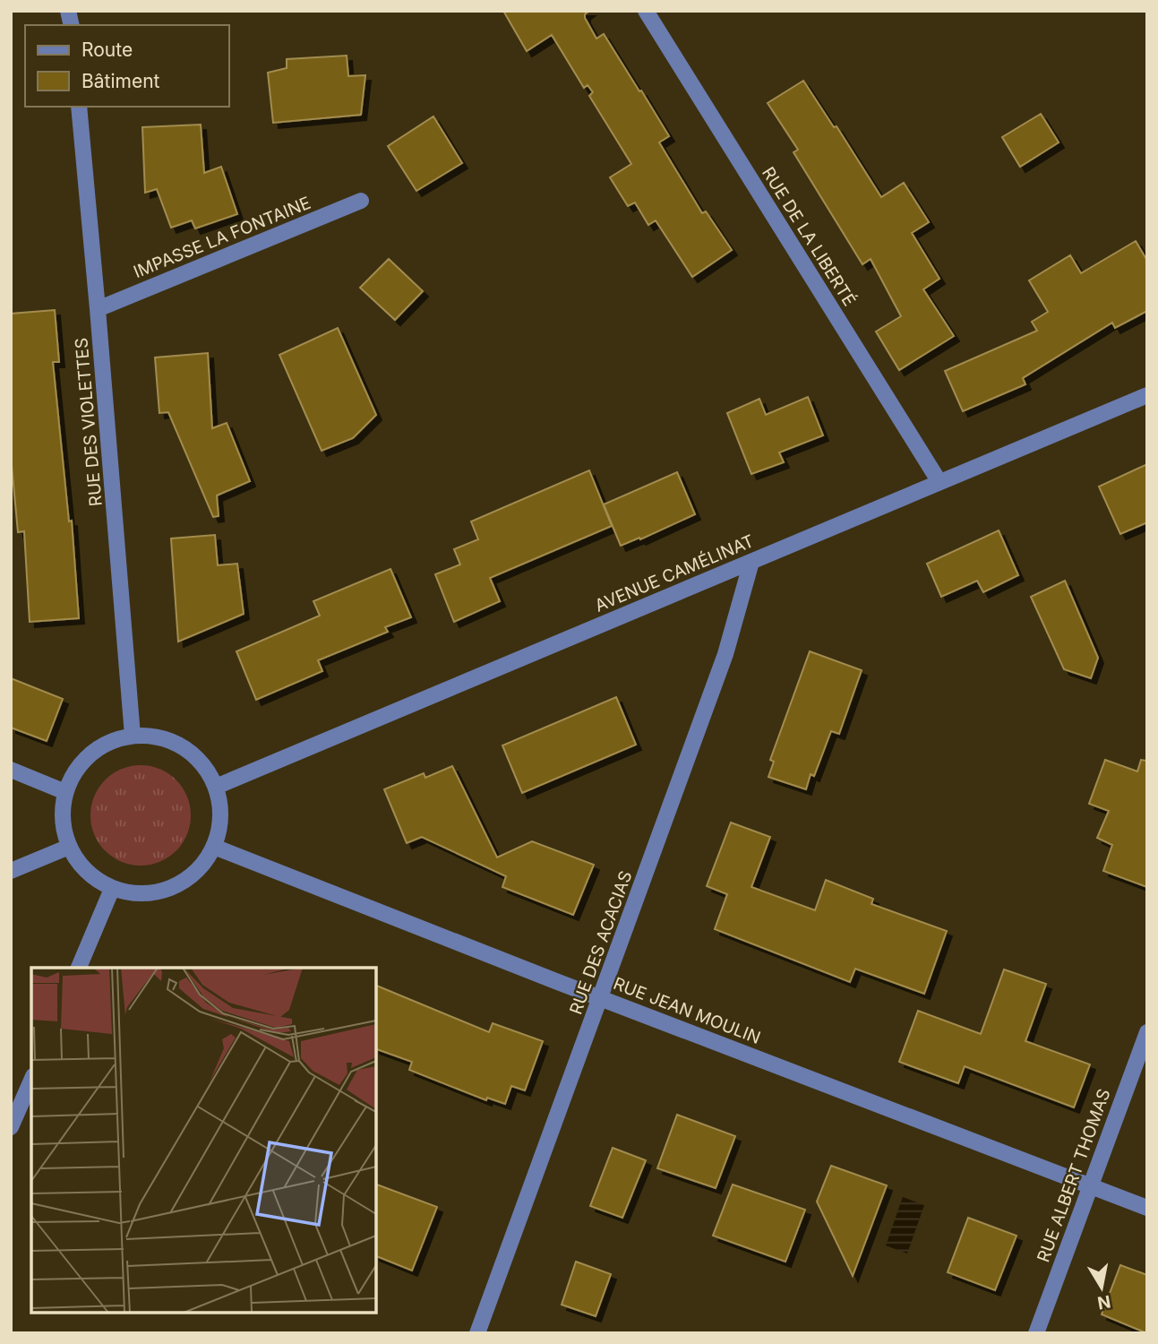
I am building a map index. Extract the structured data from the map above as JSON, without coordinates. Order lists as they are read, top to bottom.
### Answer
{
  "streets": {
    "street": [
      "RUE DE LA LIBERTÉ",
      "IMPASSE LA FONTAINE",
      "RUE DES VIOLETTES",
      "AVENUE CAMÉLINAT",
      "RUE DES ACACIAS",
      "RUE JEAN MOULIN",
      "RUE ALBERT THOMAS"
    ]
  },
  "crossings": [
    ["RUE DE LA LIBERTÉ", "AVENUE CAMÉLINAT"],
    ["IMPASSE LA FONTAINE", "RUE DES VIOLETTES"],
    ["RUE DES VIOLETTES", "AVENUE CAMÉLINAT"],
    ["RUE DES VIOLETTES", "RUE JEAN MOULIN"],
    ["AVENUE CAMÉLINAT", "RUE DES ACACIAS"],
    ["AVENUE CAMÉLINAT", "RUE JEAN MOULIN"],
    ["RUE DES ACACIAS", "RUE JEAN MOULIN"],
    ["RUE JEAN MOULIN", "RUE ALBERT THOMAS"]
  ],
  "legend": ["Route", "Bâtiment"],
  "north": "bottom"
}
